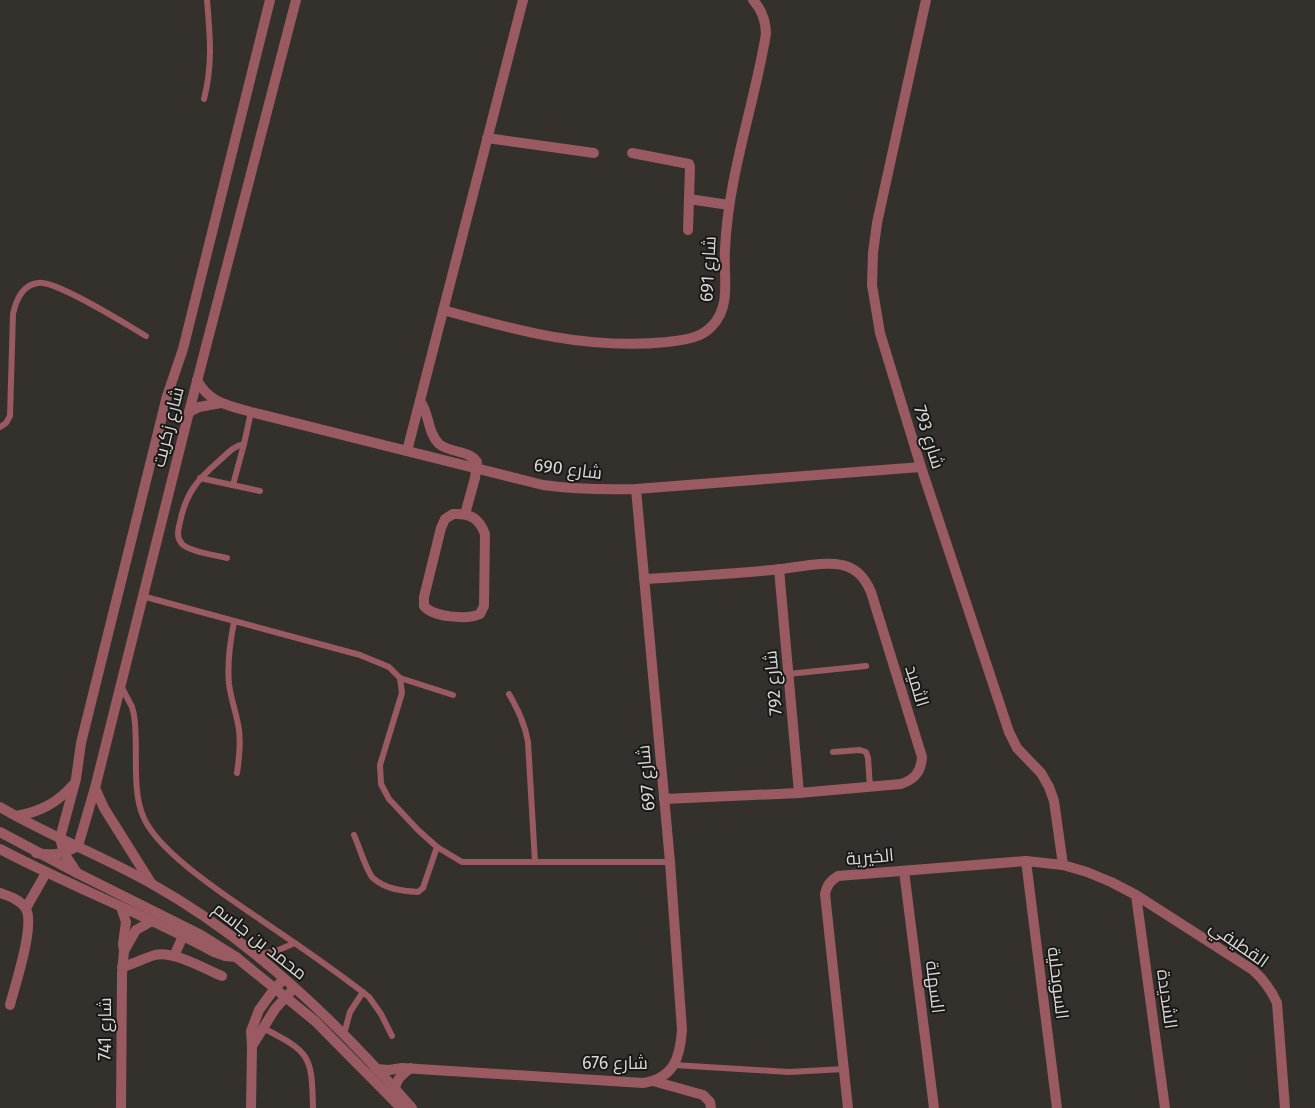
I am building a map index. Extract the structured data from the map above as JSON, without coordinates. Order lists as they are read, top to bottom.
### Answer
{
  "streets": {
    "street": [
      "شارع 691",
      "شارع زكريت",
      "شارع 793",
      "شارع 690",
      "شارع 792",
      "الثميد",
      "شارع 697",
      "الخيرية",
      "محمد بن جاسم",
      "القطيفي",
      "السويحلية",
      "السهلة",
      "الشديدة",
      "شارع 741",
      "شارع 676"
    ]
  },
  "crossings": [
    ["شارع زكريت", "شارع 690"],
    ["شارع زكريت", "محمد بن جاسم"],
    ["شارع 793", "شارع 690"],
    ["شارع 793", "الخيرية"],
    ["شارع 690", "شارع 697"],
    ["شارع 792", "الثميد"],
    ["الثميد", "شارع 697"],
    ["شارع 697", "شارع 676"],
    ["الخيرية", "القطيفي"],
    ["الخيرية", "السويحلية"],
    ["الخيرية", "السهلة"],
    ["الخيرية", "الشديدة"],
    ["الخيرية", "شارع 676"],
    ["محمد بن جاسم", "شارع 676"],
    ["القطيفي", "الشديدة"]
  ]
}
